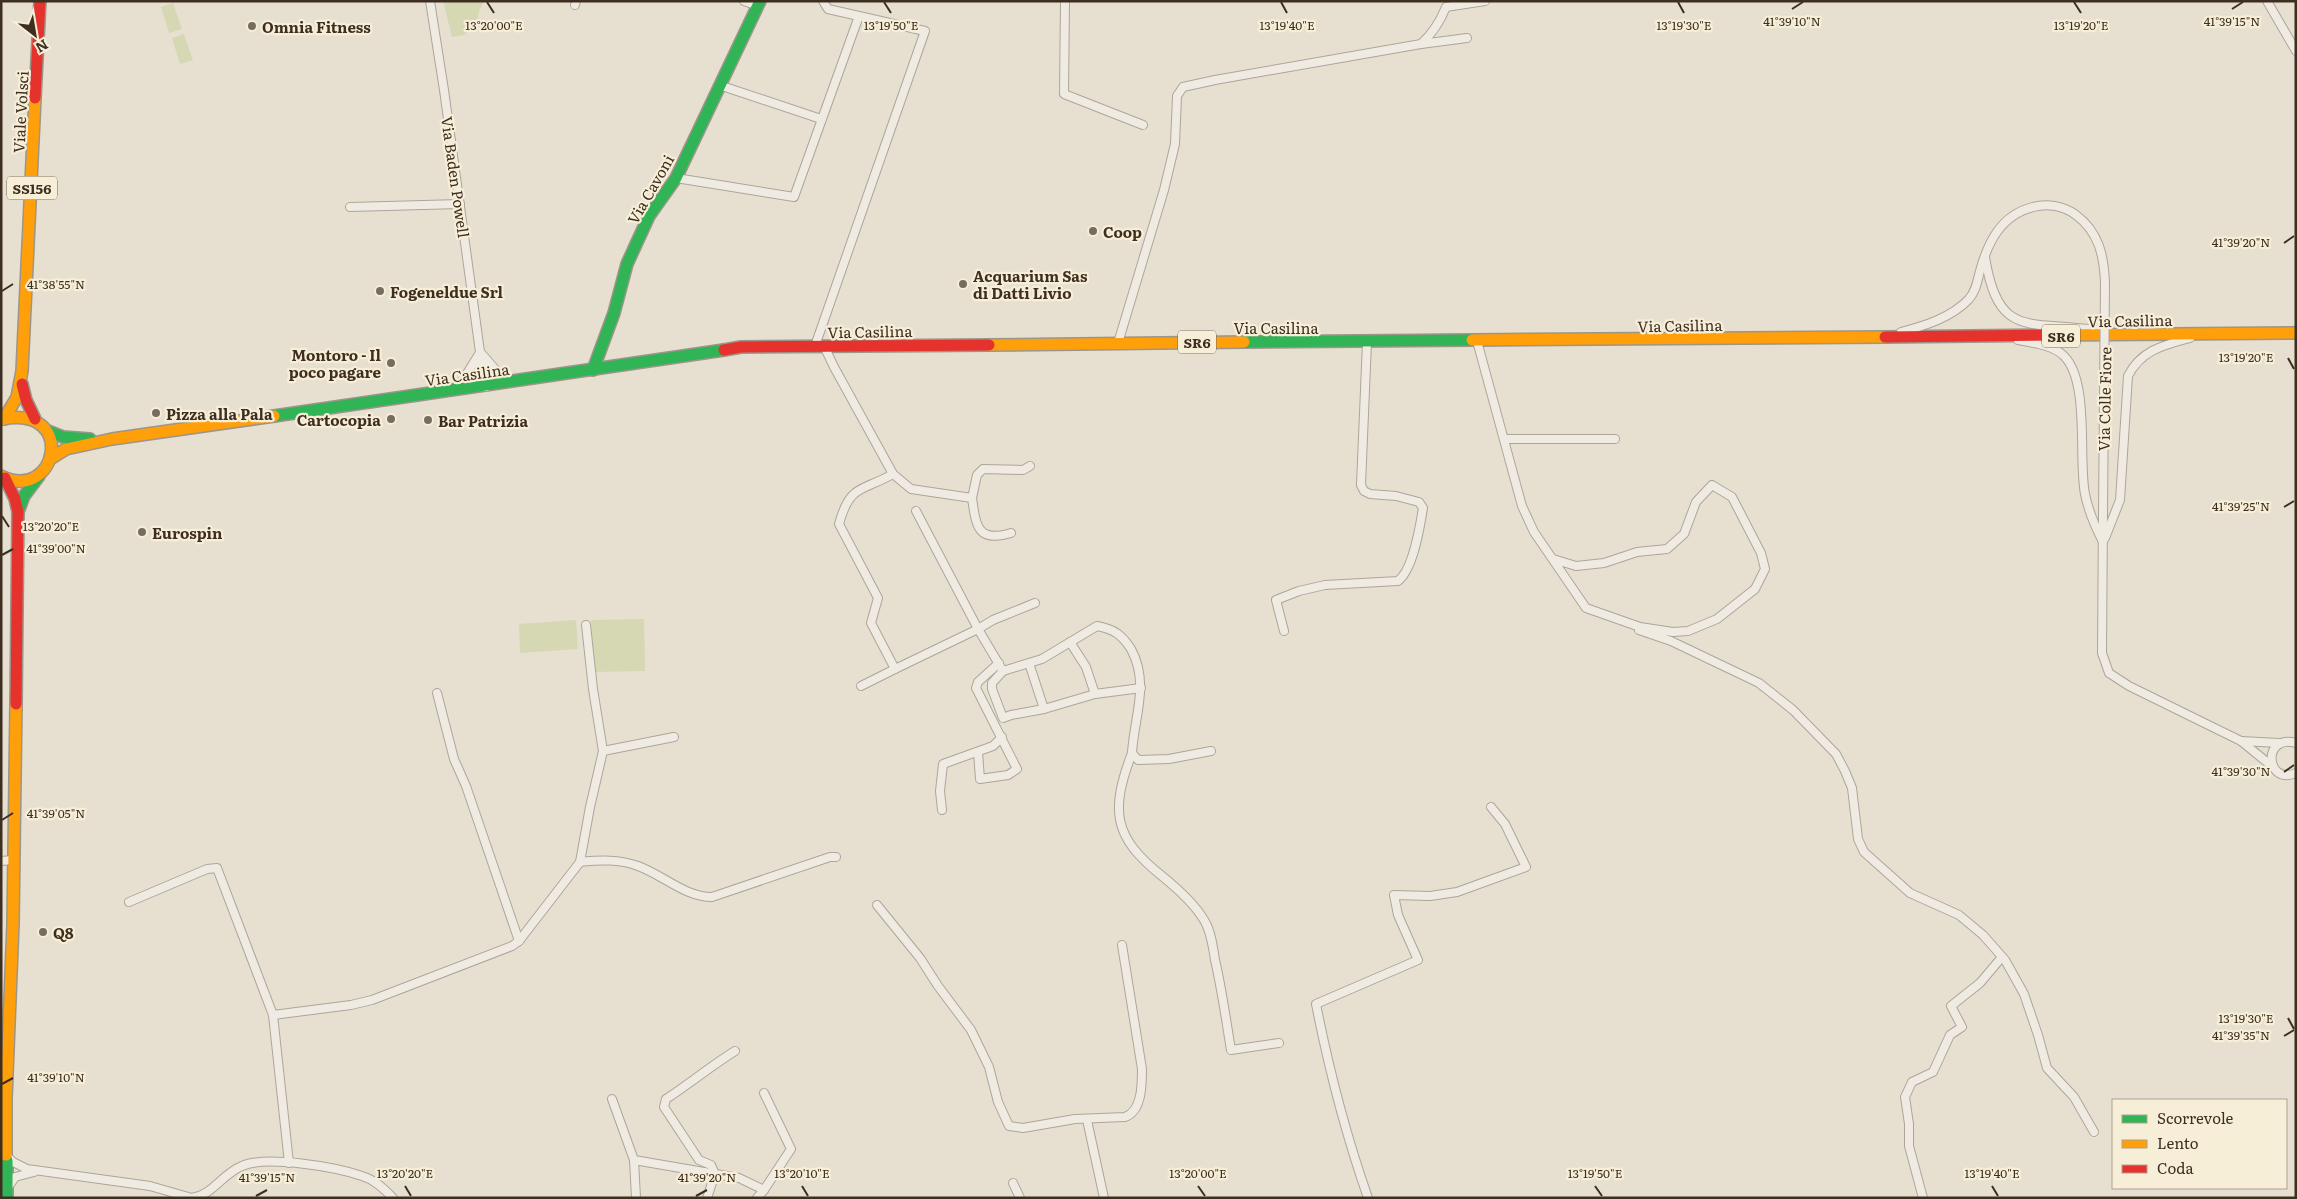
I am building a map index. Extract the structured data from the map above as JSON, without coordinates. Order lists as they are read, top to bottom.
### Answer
{
  "streets": {
    "main road": [
      "Viale Volsci",
      "SS156",
      "Via Cavoni",
      "Via Casilina",
      "SR6"
    ],
    "street": ["Via Baden Powell", "Via Colle Fiore"]
  },
  "crossings": [
    ["Viale Volsci", "SS156"],
    ["Via Baden Powell", "Via Casilina"],
    ["SS156", "Via Casilina"],
    ["Via Cavoni", "Via Casilina"],
    ["Via Casilina", "Via Colle Fiore"]
  ],
  "places": [
    "Omnia Fitness",
    "Coop",
    "Acquarium Sas di Datti Livio",
    "Fogeneldue Srl",
    "Montoro - Il poco pagare",
    "Pizza alla Pala",
    "Cartocopia",
    "Bar Patrizia",
    "Eurospin",
    "Q8"
  ],
  "legend": ["Scorrevole", "Lento", "Coda"],
  "north": "bottom right",
  "coordinates": [
    "41°39'10\"N",
    "41°39'15\"N",
    "13°20'00\"E",
    "13°19'50\"E",
    "13°19'40\"E",
    "13°19'30\"E",
    "13°19'20\"E",
    "41°39'20\"N",
    "41°38'55\"N",
    "41°39'25\"N",
    "13°20'20\"E",
    "41°39'00\"N",
    "41°39'30\"N",
    "41°39'05\"N",
    "41°39'35\"N",
    "13°20'10\"E"
  ]
}
